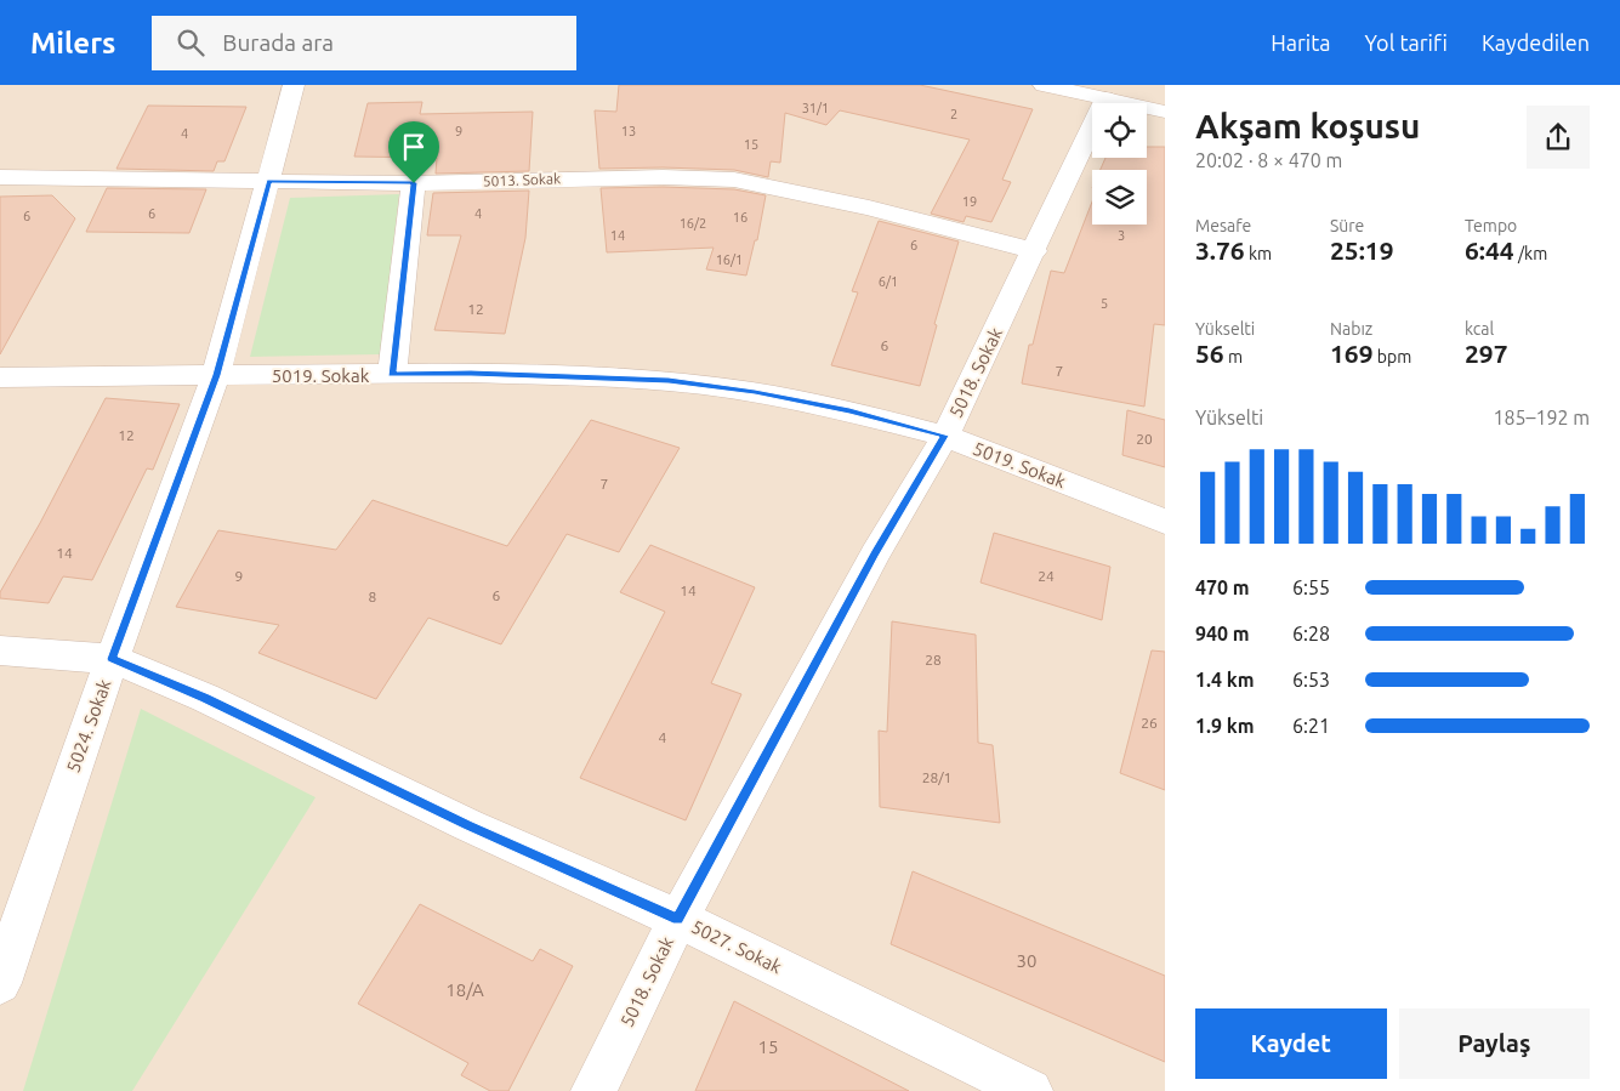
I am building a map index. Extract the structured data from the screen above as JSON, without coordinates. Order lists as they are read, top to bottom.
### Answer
{
  "streets": {
    "street": [
      "5013. Sokak",
      "5018. Sokak",
      "5019. Sokak",
      "5024. Sokak",
      "5027. Sokak"
    ]
  },
  "crossings": [
    ["5013. Sokak", "5018. Sokak"],
    ["5013. Sokak", "5024. Sokak"],
    ["5018. Sokak", "5019. Sokak"],
    ["5018. Sokak", "5027. Sokak"],
    ["5019. Sokak", "5024. Sokak"],
    ["5024. Sokak", "5027. Sokak"]
  ],
  "house_numbers": [
    "31/1",
    "2",
    "9",
    "13",
    "4",
    "15",
    "19",
    "6",
    "4",
    "6",
    "16",
    "16/2",
    "14",
    "3",
    "6",
    "16/1",
    "6/1",
    "5",
    "12",
    "6",
    "7",
    "12",
    "20",
    "7",
    "14",
    "9",
    "24",
    "14",
    "6",
    "8",
    "28",
    "26",
    "4",
    "28/1",
    "30",
    "18/A",
    "15"
  ],
  "page": {
    "header": "Milers",
    "search": "Burada ara",
    "nav": ["Harita", "Yol tarifi", "Kaydedilen"],
    "heading": ["Akşam koşusu", "20:02 · 8 × 470 m"],
    "stats": [
      ["Mesafe", "3.76 km"],
      ["Süre", "25:19"],
      ["Tempo", "6:44 /km"],
      ["Yükselti", "56 m"],
      ["Nabız", "169 bpm"],
      ["kcal", "297"]
    ],
    "chart": ["Yükselti", "185–192 m"],
    "list": [
      {
        "name": "470 m",
        "note": "6:55"
      },
      {
        "name": "940 m",
        "note": "6:28"
      },
      {
        "name": "1.4 km",
        "note": "6:53"
      },
      {
        "name": "1.9 km",
        "note": "6:21"
      }
    ],
    "buttons": ["Kaydet", "Paylaş"]
  }
}
